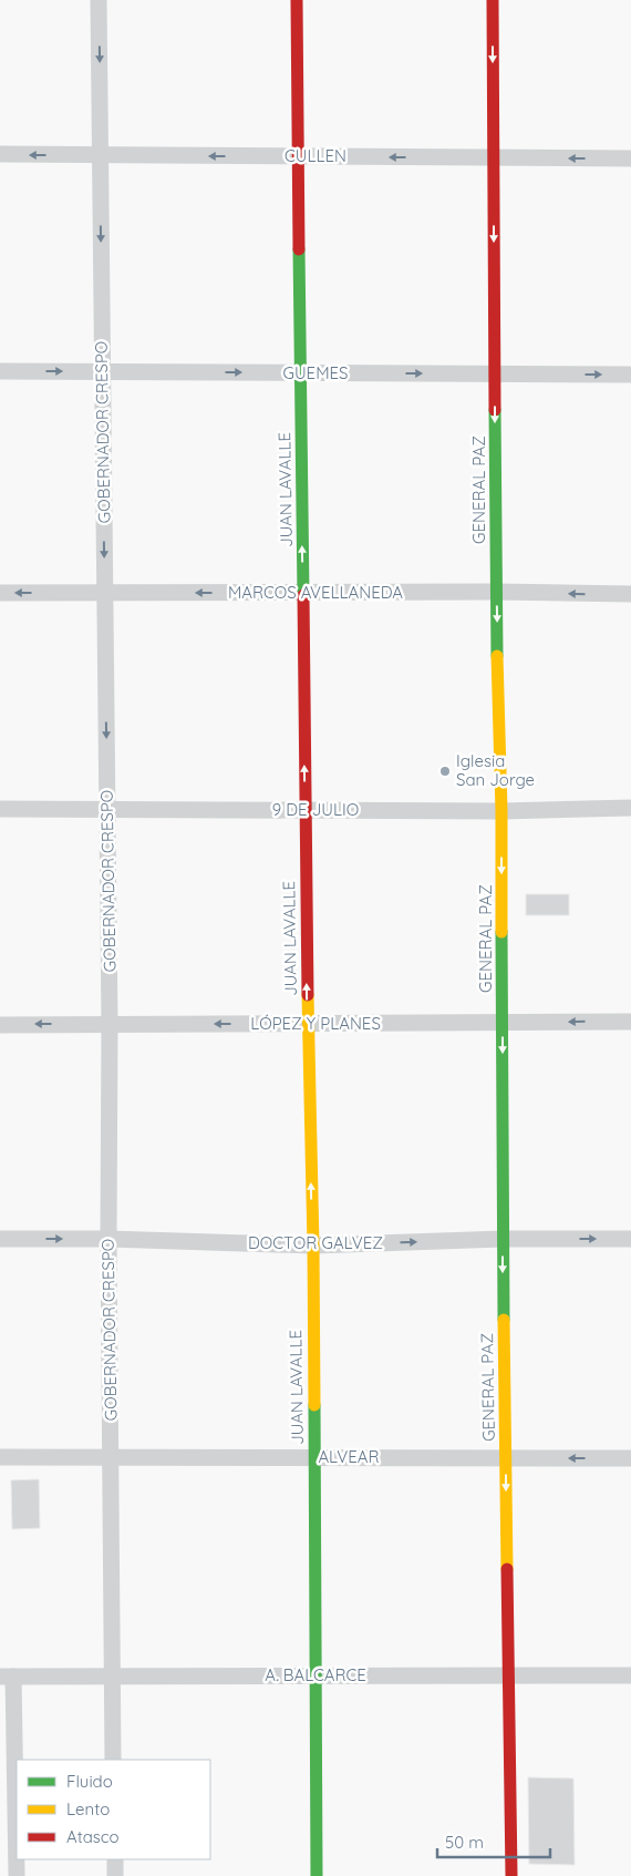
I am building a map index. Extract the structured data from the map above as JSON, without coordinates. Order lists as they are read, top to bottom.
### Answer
{
  "streets": {
    "street": [
      "CULLEN",
      "GUEMES",
      "GOBERNADOR CRESPO",
      "JUAN LAVALLE",
      "GENERAL PAZ",
      "MARCOS AVELLANEDA",
      "9 DE JULIO",
      "LÓPEZ Y PLANES",
      "DOCTOR GALVEZ",
      "ALVEAR",
      "A. BALCARCE"
    ]
  },
  "crossings": [
    ["CULLEN", "GOBERNADOR CRESPO"],
    ["CULLEN", "JUAN LAVALLE"],
    ["CULLEN", "GENERAL PAZ"],
    ["GUEMES", "GOBERNADOR CRESPO"],
    ["GUEMES", "JUAN LAVALLE"],
    ["GUEMES", "GENERAL PAZ"],
    ["GOBERNADOR CRESPO", "MARCOS AVELLANEDA"],
    ["GOBERNADOR CRESPO", "9 DE JULIO"],
    ["GOBERNADOR CRESPO", "LÓPEZ Y PLANES"],
    ["GOBERNADOR CRESPO", "DOCTOR GALVEZ"],
    ["GOBERNADOR CRESPO", "ALVEAR"],
    ["GOBERNADOR CRESPO", "A. BALCARCE"],
    ["JUAN LAVALLE", "MARCOS AVELLANEDA"],
    ["JUAN LAVALLE", "9 DE JULIO"],
    ["JUAN LAVALLE", "LÓPEZ Y PLANES"],
    ["JUAN LAVALLE", "DOCTOR GALVEZ"],
    ["JUAN LAVALLE", "ALVEAR"],
    ["JUAN LAVALLE", "A. BALCARCE"],
    ["GENERAL PAZ", "MARCOS AVELLANEDA"],
    ["GENERAL PAZ", "9 DE JULIO"],
    ["GENERAL PAZ", "LÓPEZ Y PLANES"],
    ["GENERAL PAZ", "DOCTOR GALVEZ"],
    ["GENERAL PAZ", "ALVEAR"],
    ["GENERAL PAZ", "A. BALCARCE"]
  ],
  "one_way": [
    "CULLEN",
    "GUEMES",
    "GOBERNADOR CRESPO",
    "JUAN LAVALLE",
    "GENERAL PAZ",
    "MARCOS AVELLANEDA",
    "LÓPEZ Y PLANES",
    "DOCTOR GALVEZ"
  ],
  "places": ["Iglesia San Jorge"],
  "legend": ["Fluido", "Lento", "Atasco"],
  "scale_bar": "50 m"
}
